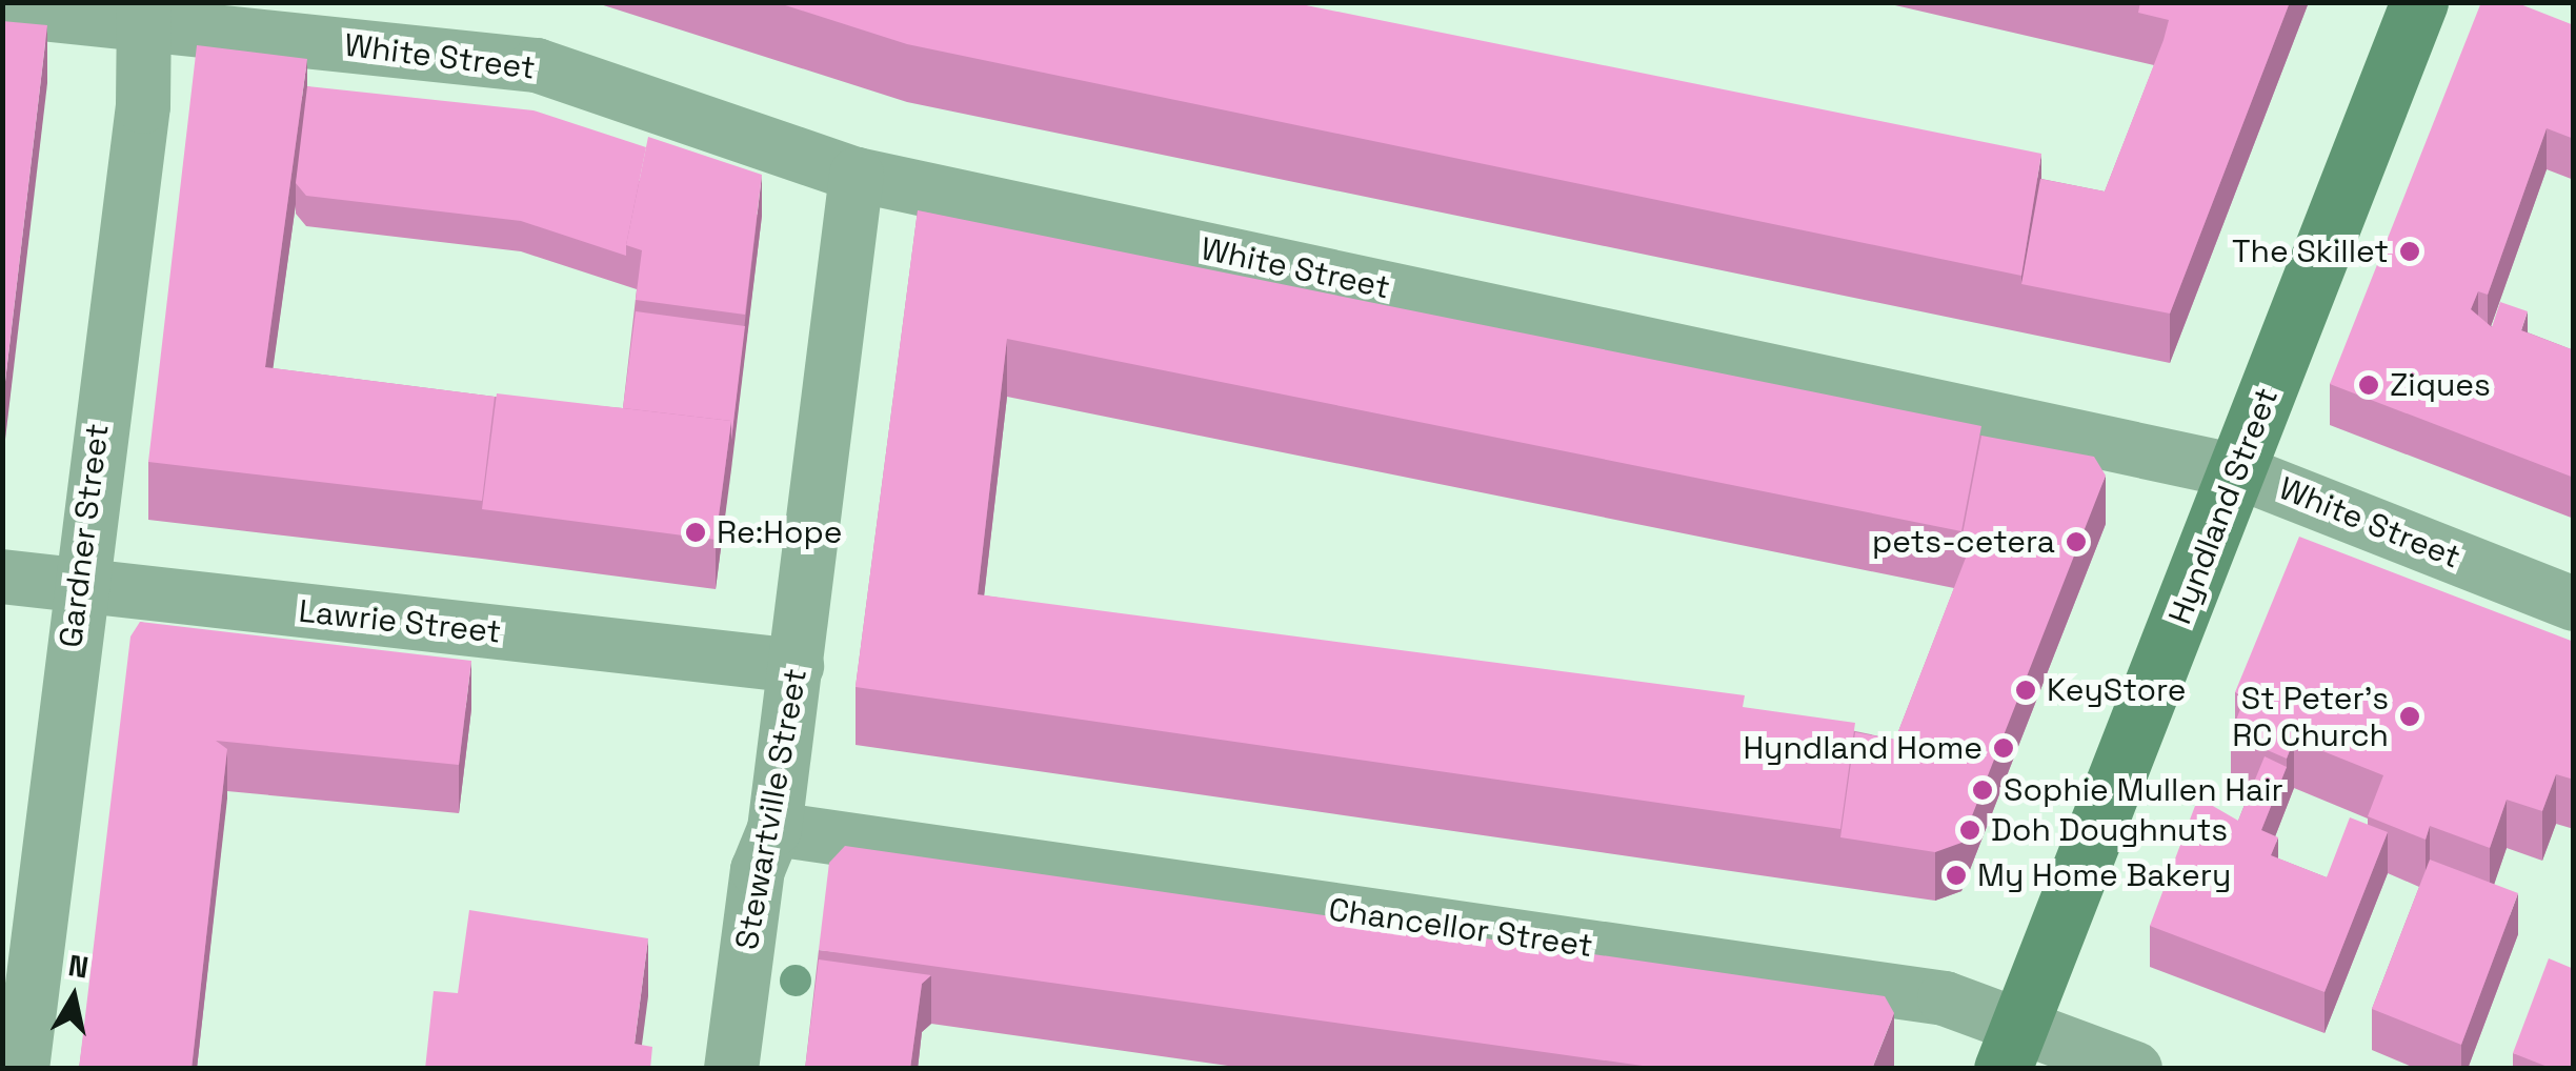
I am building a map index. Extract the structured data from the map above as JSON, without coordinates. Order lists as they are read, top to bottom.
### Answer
{
  "streets": {
    "street": [
      "White Street",
      "Hyndland Street",
      "Gardner Street",
      "Lawrie Street",
      "Stewartville Street",
      "Chancellor Street"
    ]
  },
  "crossings": [
    ["White Street", "Hyndland Street"],
    ["White Street", "Gardner Street"],
    ["White Street", "Stewartville Street"],
    ["Hyndland Street", "Chancellor Street"],
    ["Gardner Street", "Lawrie Street"],
    ["Lawrie Street", "Stewartville Street"],
    ["Stewartville Street", "Chancellor Street"]
  ],
  "places": [
    "The Skillet",
    "Ziques",
    "Re:Hope",
    "pets-cetera",
    "KeyStore",
    "St Peter's RC Church",
    "Hyndland Home",
    "Sophie Mullen Hair",
    "Doh Doughnuts",
    "My Home Bakery"
  ],
  "north": "top"
}
